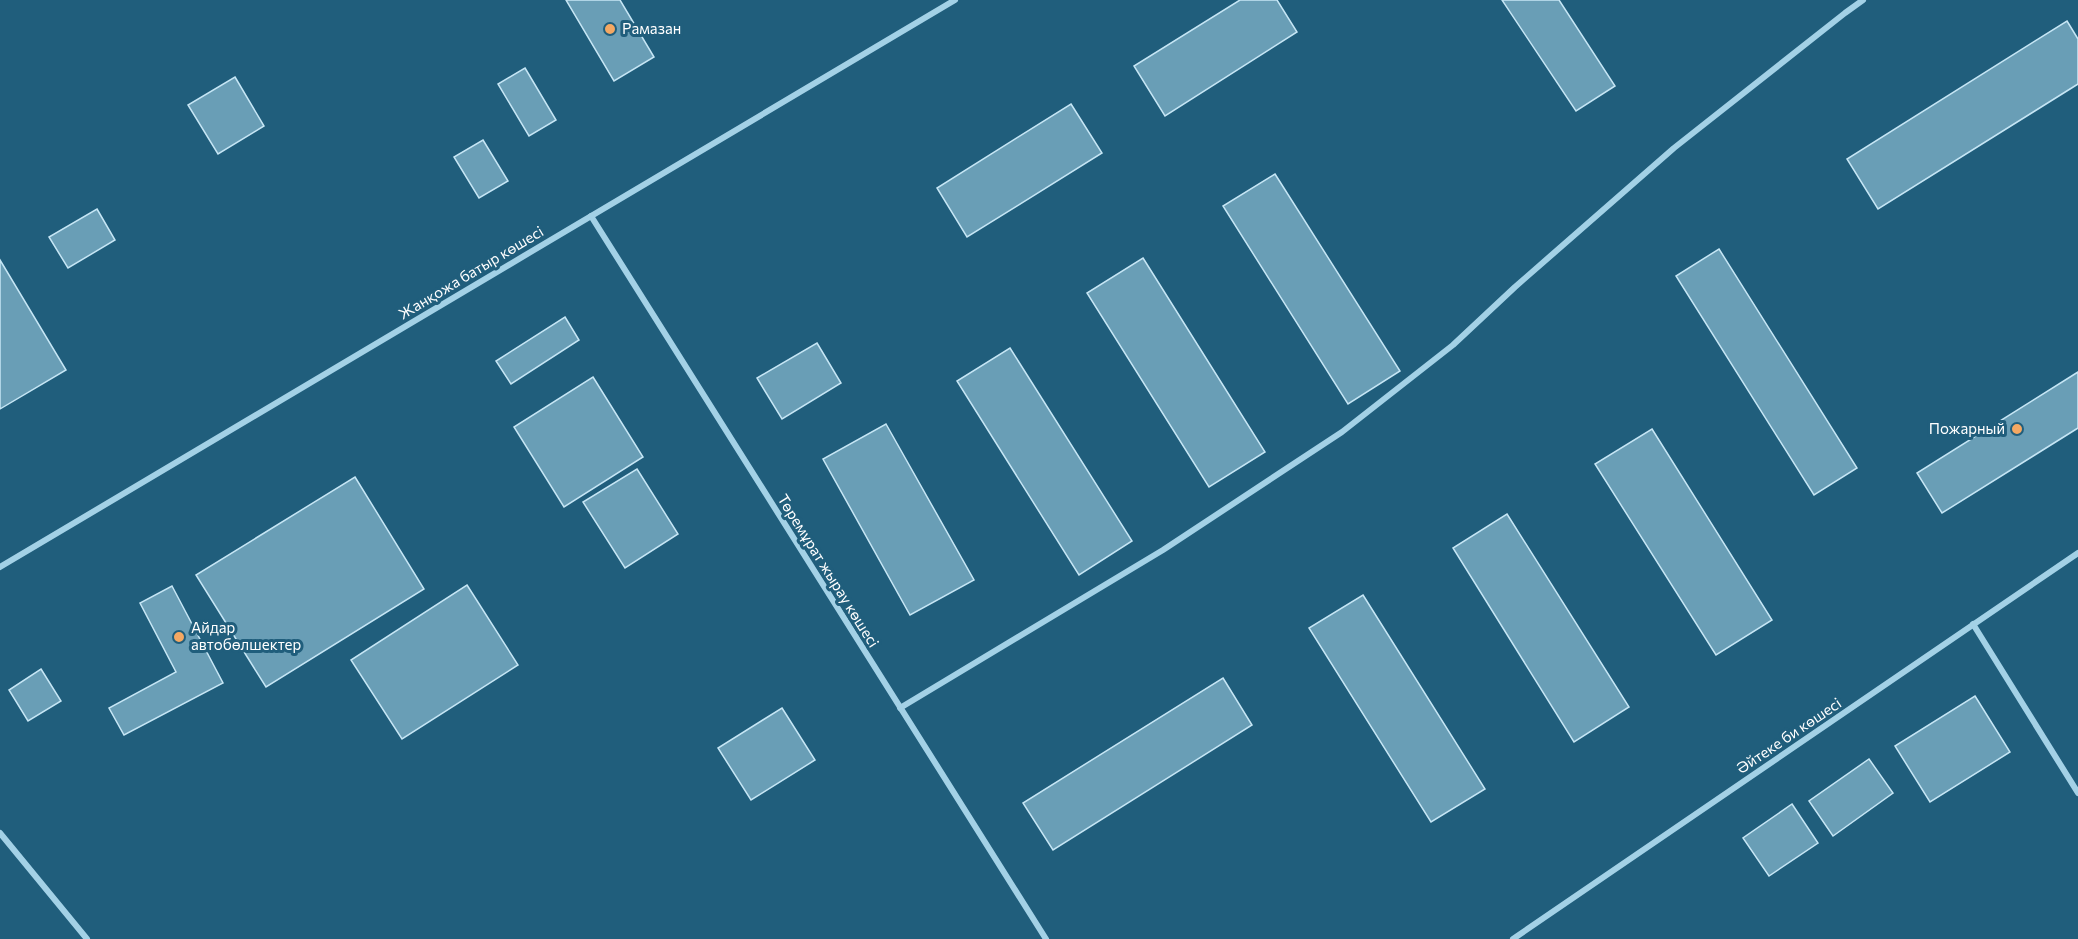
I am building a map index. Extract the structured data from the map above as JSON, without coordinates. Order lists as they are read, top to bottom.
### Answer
{
  "streets": {
    "street": ["Жанқожа батыр көшесі", "Төремұрат жырау көшесі", "Әйтеке би көшесі"]
  },
  "crossings": [
    ["Жанқожа батыр көшесі", "Төремұрат жырау көшесі"]
  ],
  "places": ["Рамазан", "Пожарный", "Айдар автобөлшектер"]
}
